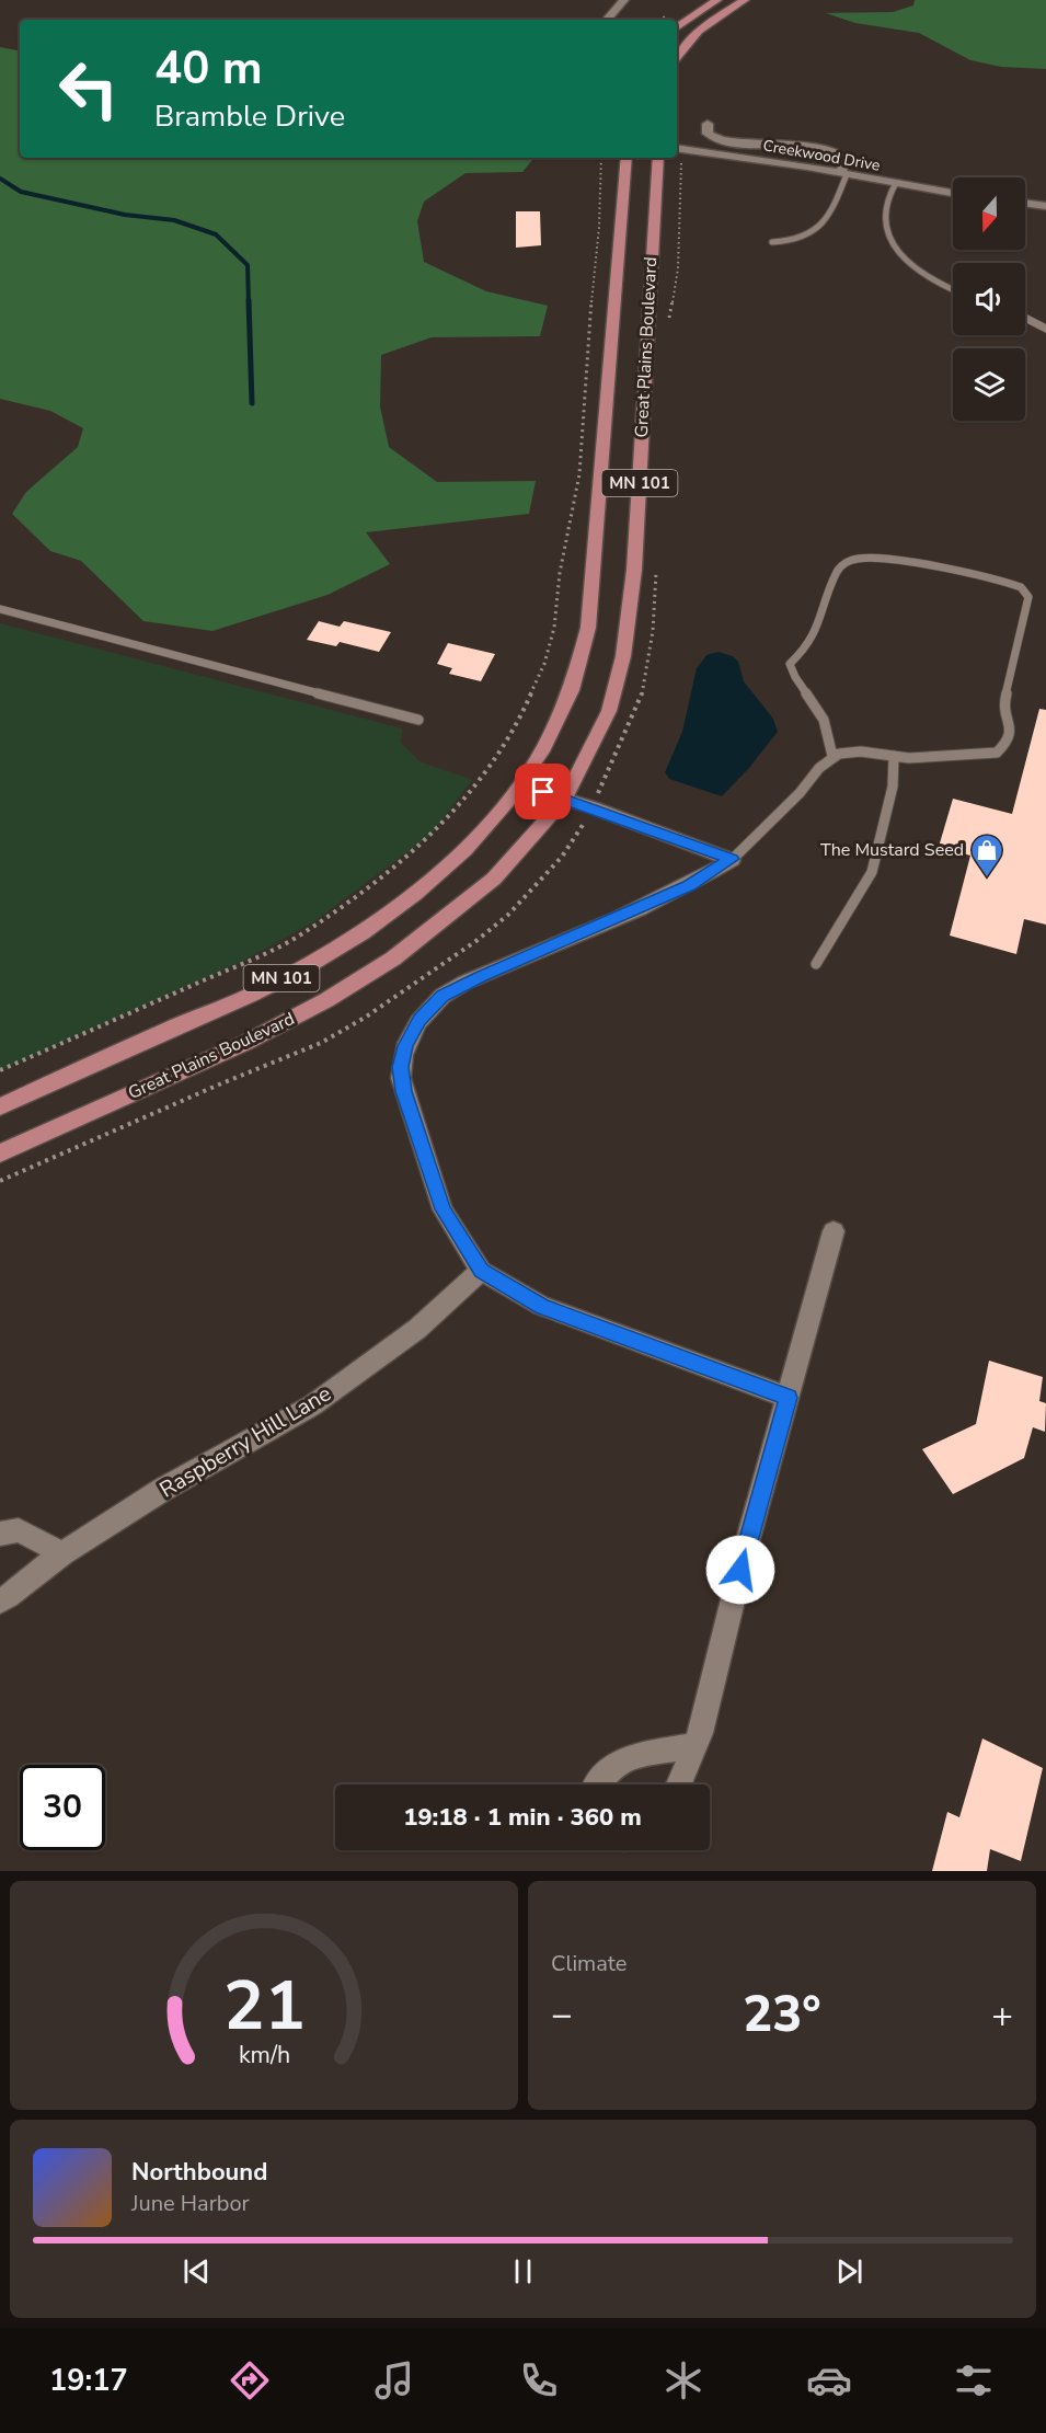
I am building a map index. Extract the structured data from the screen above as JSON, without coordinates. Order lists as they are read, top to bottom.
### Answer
{
  "streets": {
    "main road": ["Great Plains Boulevard", "MN 101"],
    "street": ["Creekwood Drive", "Raspberry Hill Lane"]
  },
  "places": {
    "shop": ["The Mustard Seed"]
  },
  "north": "bottom",
  "page": {
    "turn": ["40 m", "Bramble Drive"],
    "limit": "30",
    "trip": "19:18 · 1 min · 360 m",
    "tile": "Climate",
    "heat": ["−", "23°", "+"],
    "song": ["Northbound", "June Harbor"],
    "tabs": "19:17",
    "gauge": ["21", "km/h"]
  }
}
